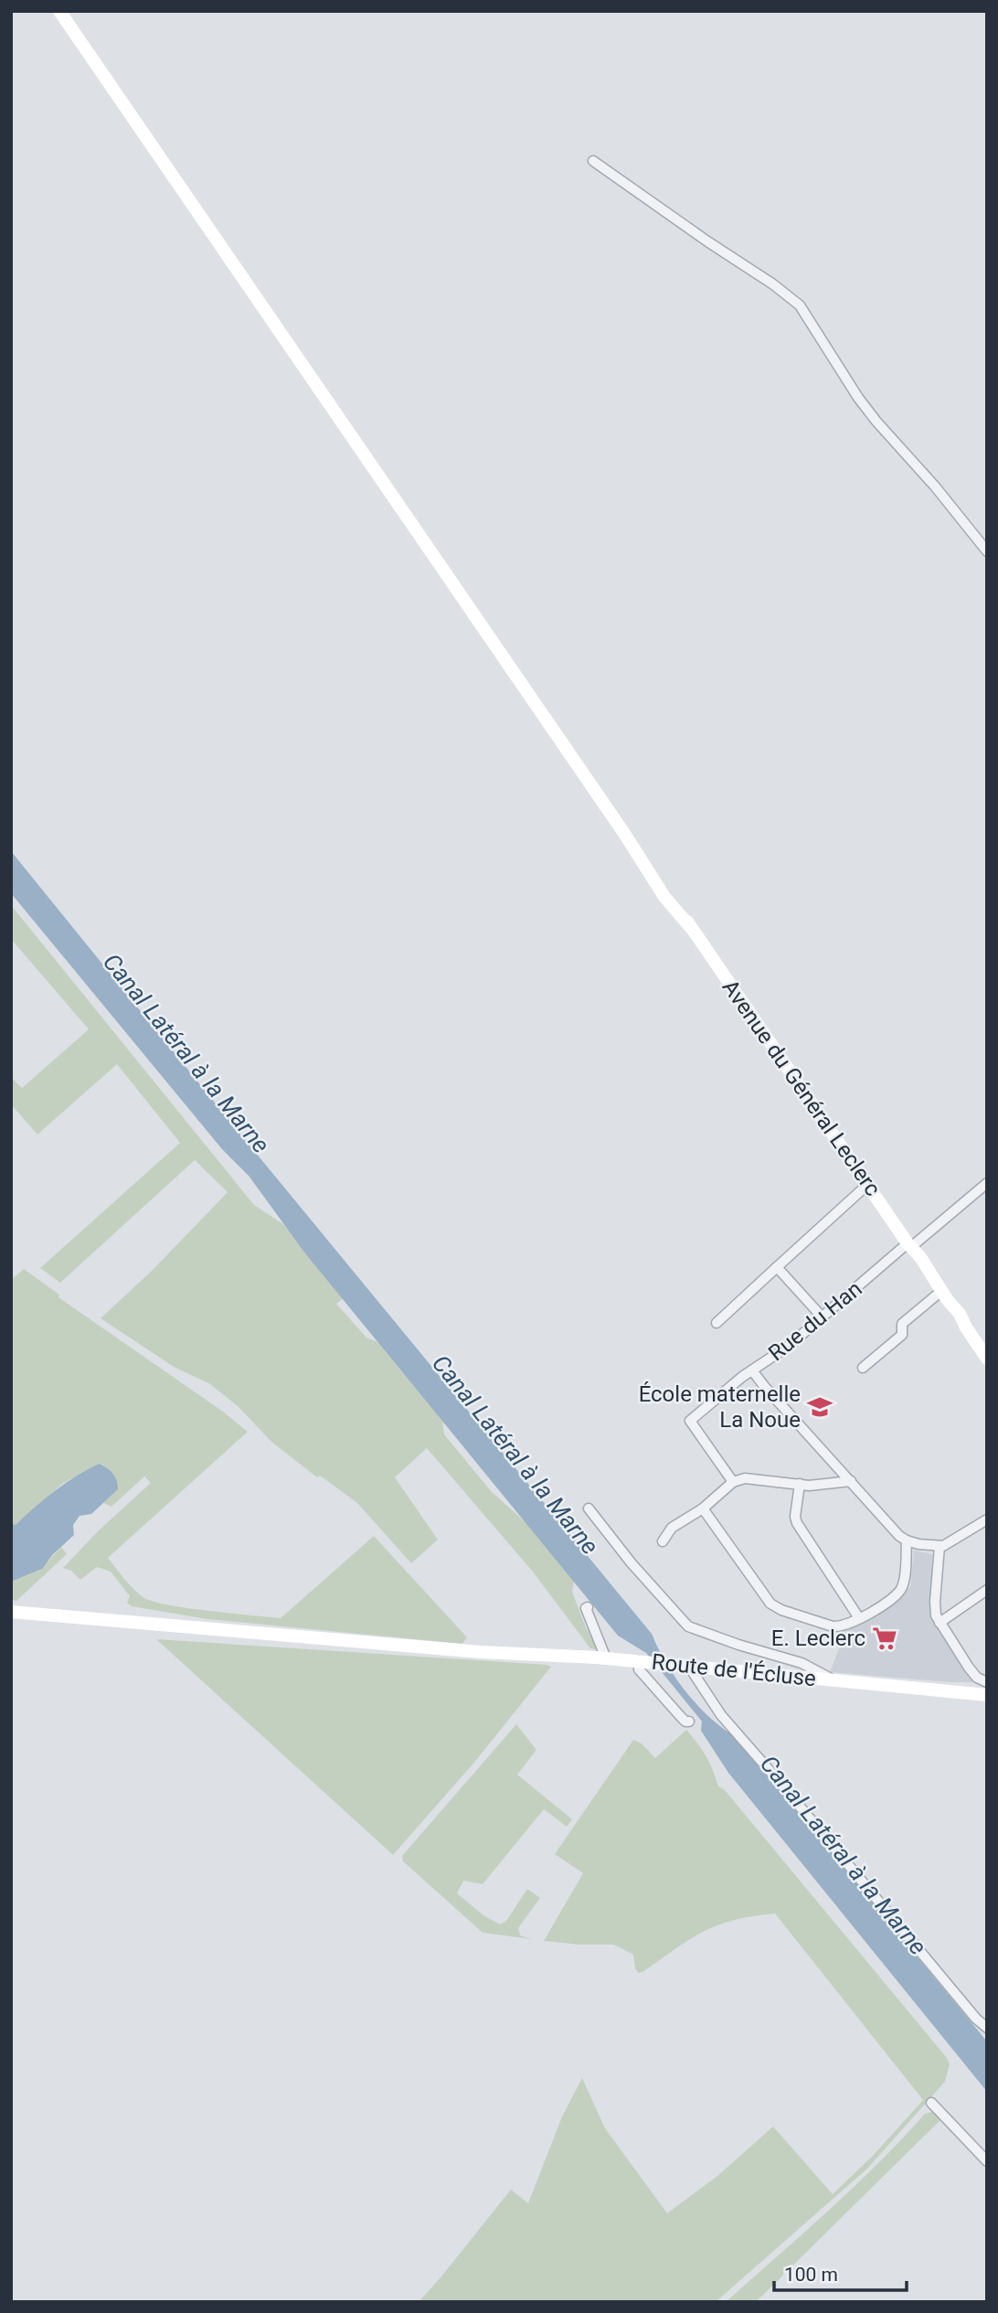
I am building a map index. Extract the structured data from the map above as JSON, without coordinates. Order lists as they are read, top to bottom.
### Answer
{
  "streets": {
    "main road": ["Avenue du Général Leclerc", "Route de l'Écluse"],
    "street": ["Rue du Han"]
  },
  "crossings": [
    ["Avenue du Général Leclerc", "Rue du Han"]
  ],
  "water": ["Canal Latéral à la Marne"],
  "places": {
    "school or university": ["École maternelle La Noue"],
    "supermarket": ["E. Leclerc"]
  },
  "scale_bar": "100 m"
}
